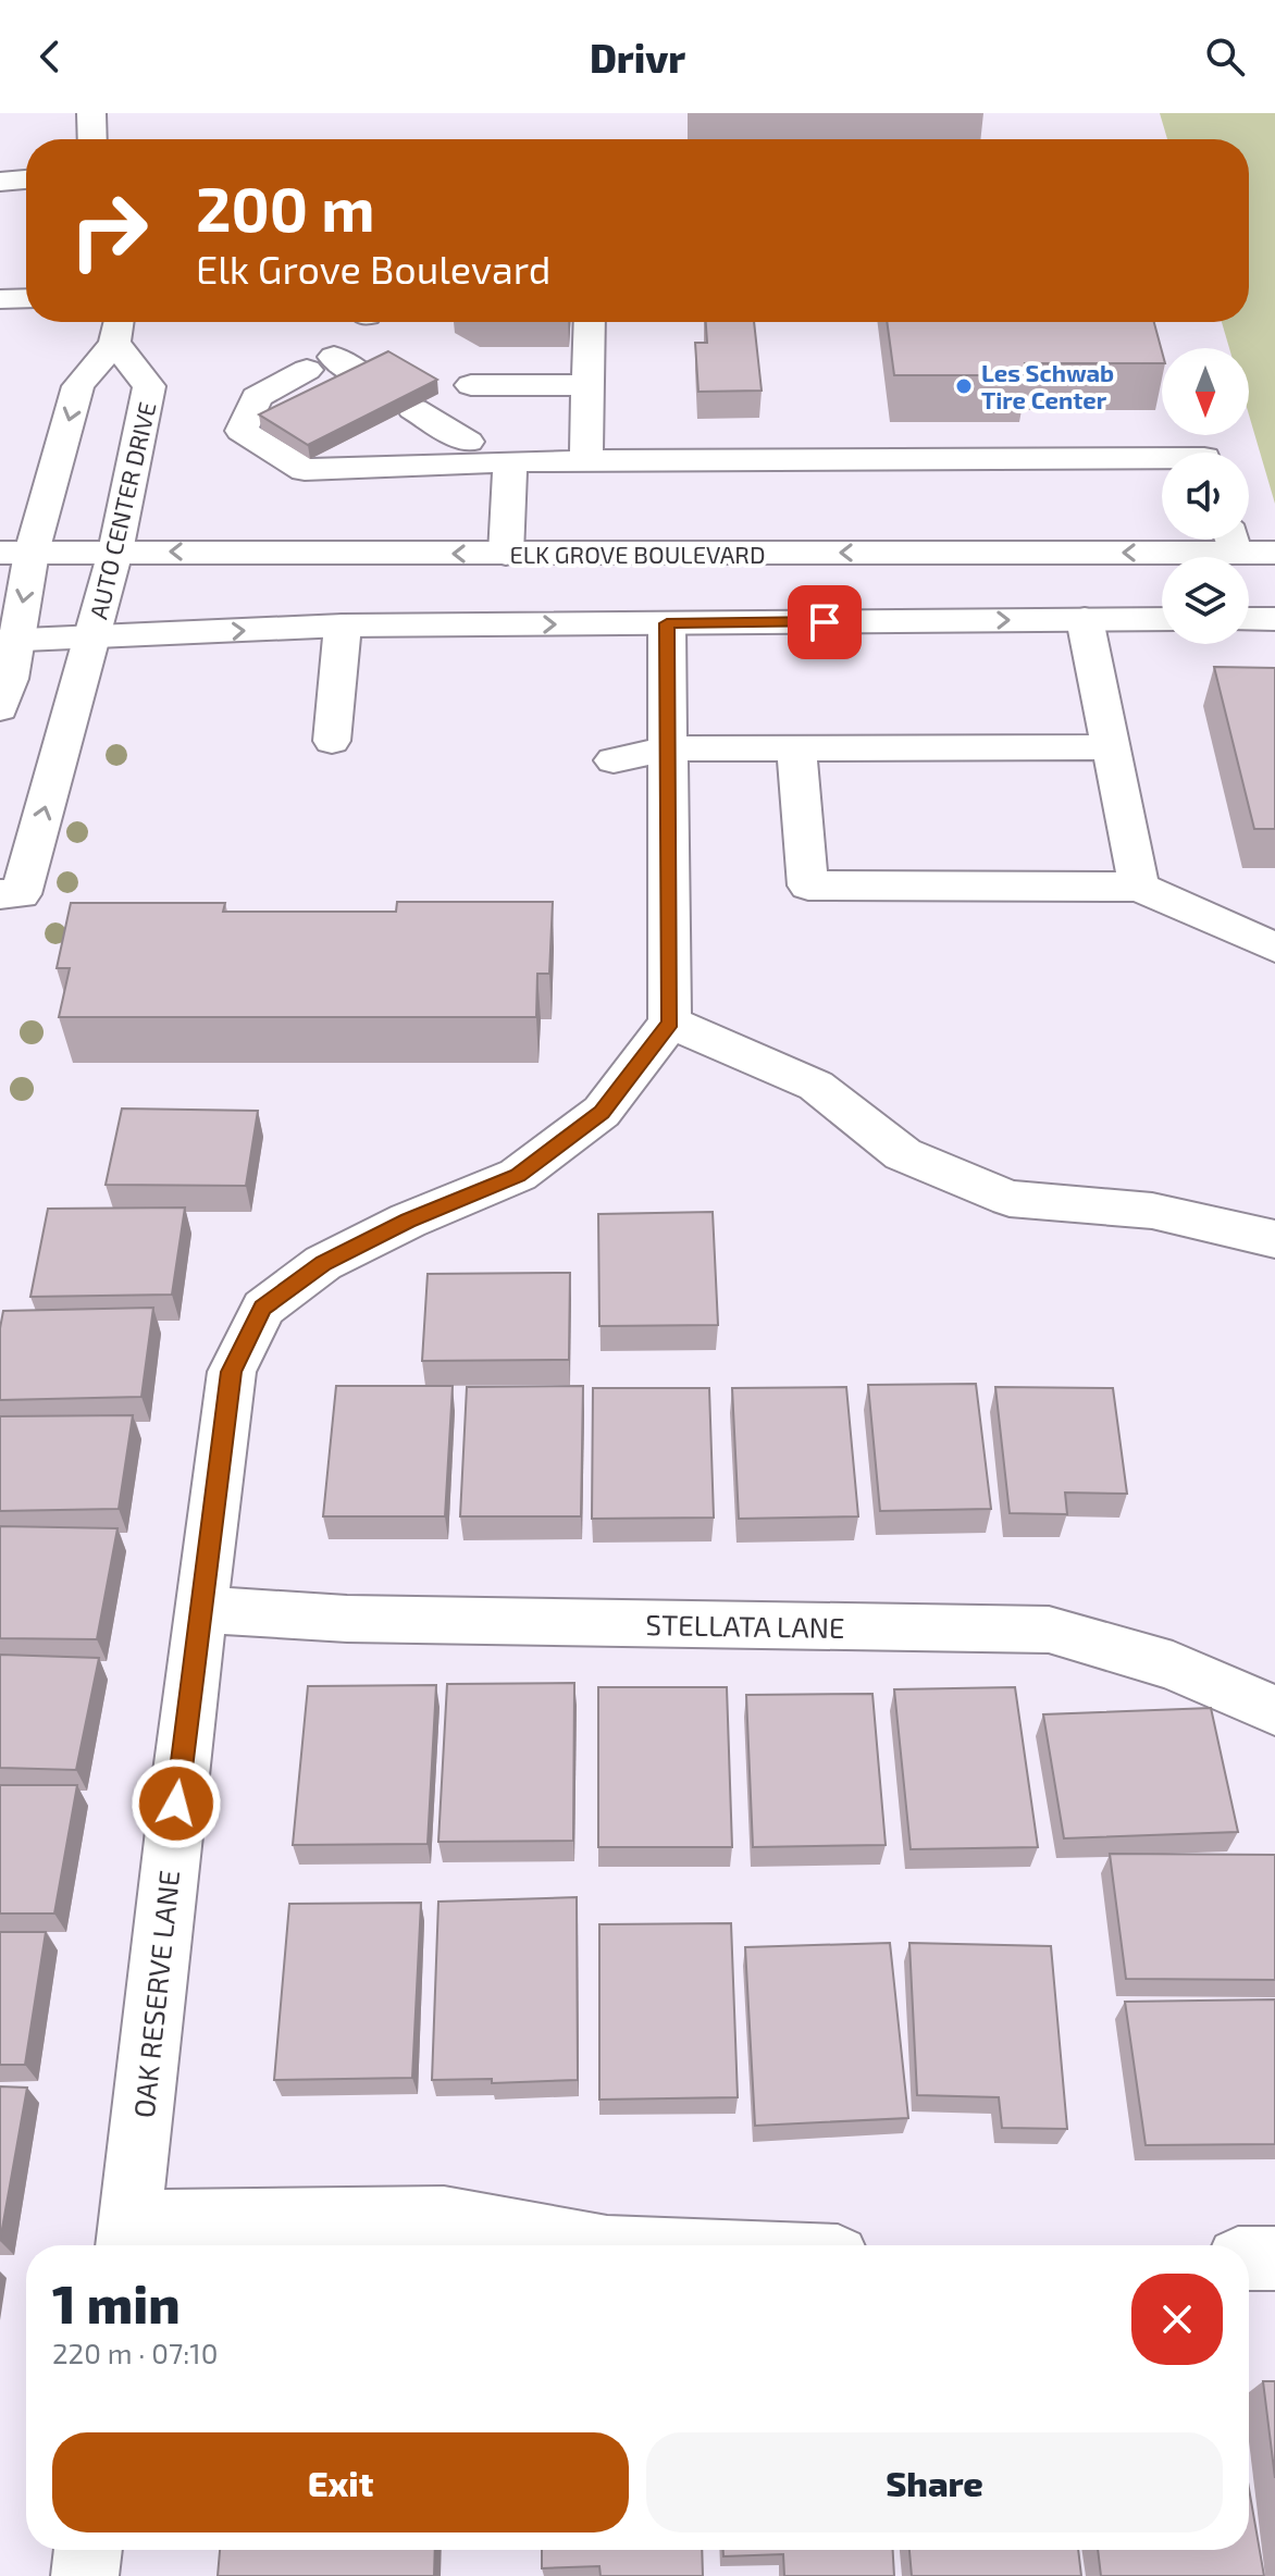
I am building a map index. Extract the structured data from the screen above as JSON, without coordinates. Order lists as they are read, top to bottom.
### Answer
{
  "streets": {
    "street": [
      "AUTO CENTER DRIVE",
      "ELK GROVE BOULEVARD",
      "STELLATA LANE",
      "OAK RESERVE LANE"
    ]
  },
  "crossings": [
    ["AUTO CENTER DRIVE", "ELK GROVE BOULEVARD"],
    ["STELLATA LANE", "OAK RESERVE LANE"]
  ],
  "places": ["Les Schwab Tire Center"],
  "north": "bottom",
  "page": {
    "header": "Drivr",
    "turn": ["200 m", "Elk Grove Boulevard"],
    "heading": ["1 min", "220 m · 07:10"],
    "buttons": ["Exit", "Share"]
  }
}
